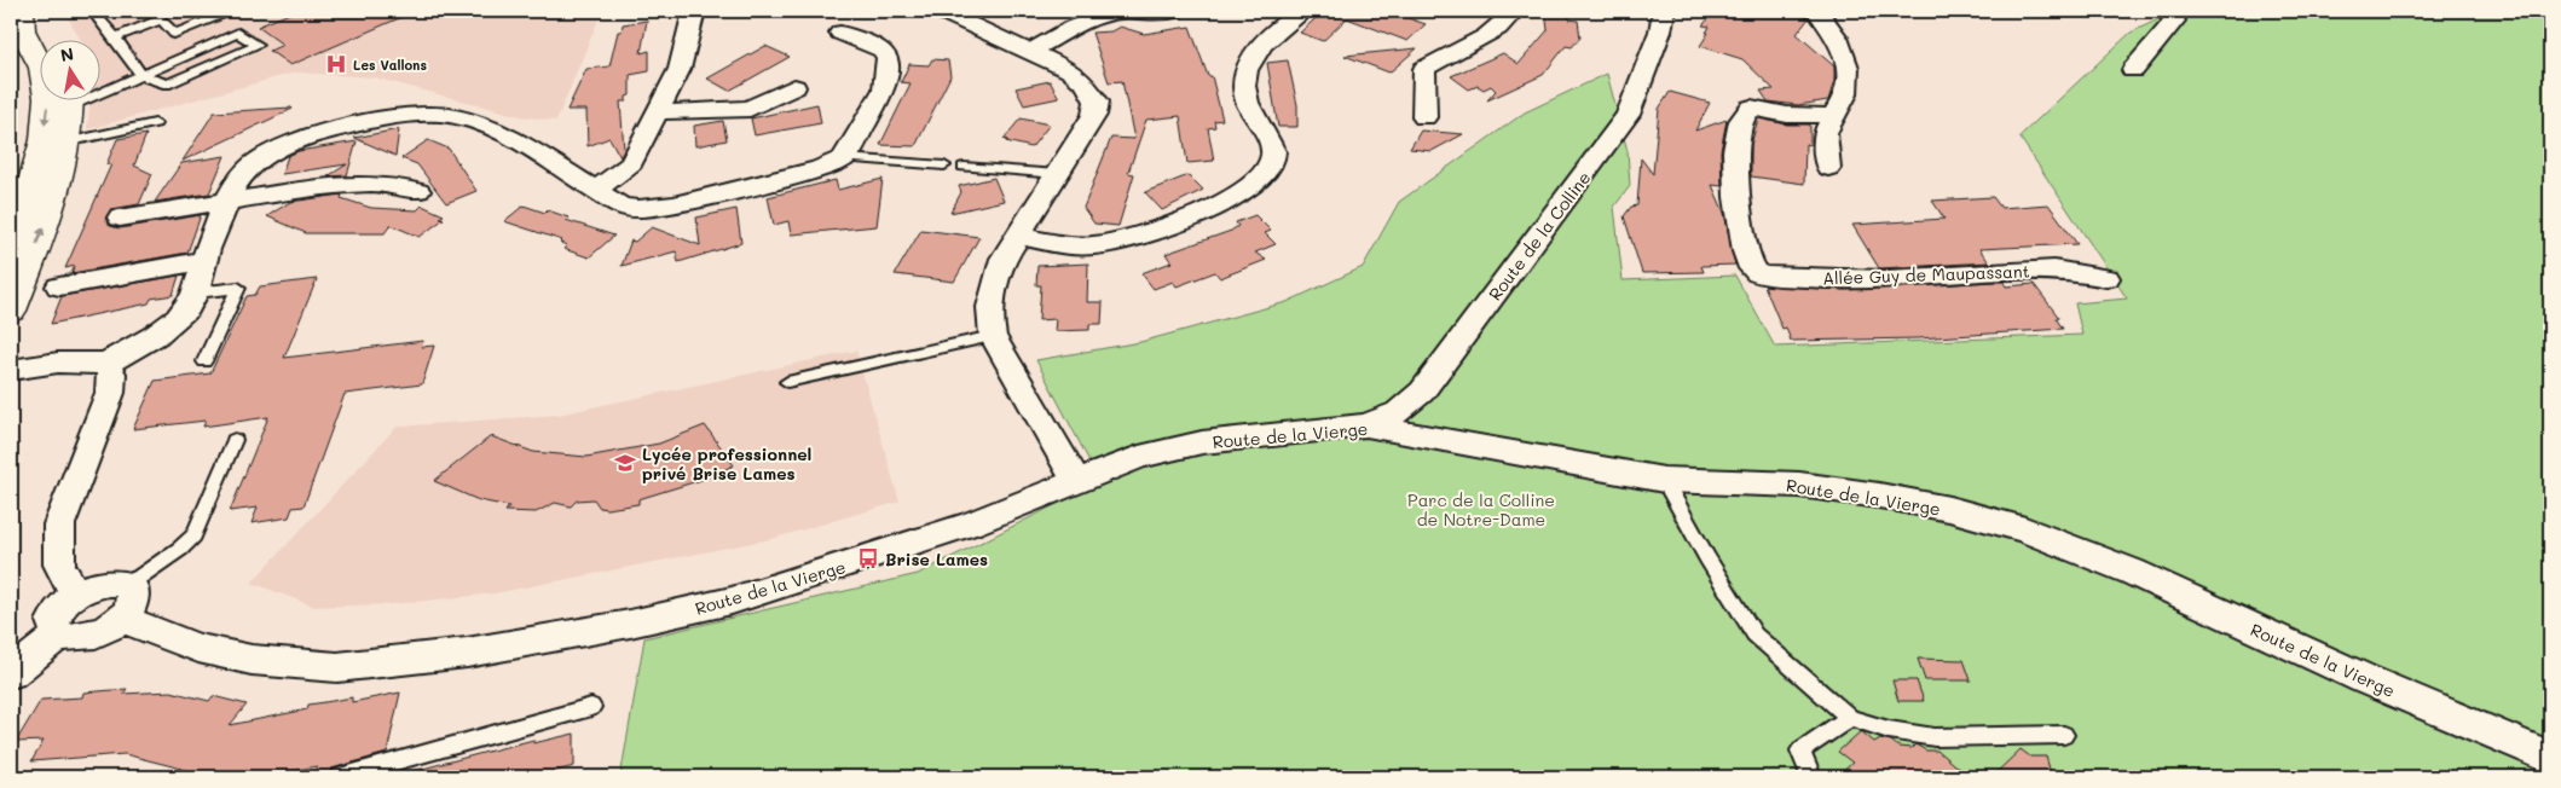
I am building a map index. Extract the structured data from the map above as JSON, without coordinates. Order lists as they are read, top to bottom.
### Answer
{
  "streets": {
    "street": ["Route de la Colline", "Allée Guy de Maupassant", "Route de la Vierge"]
  },
  "crossings": [
    ["Route de la Colline", "Route de la Vierge"]
  ],
  "parks": ["Parc de la Colline de Notre-Dame"],
  "places": {
    "hospital": ["Les Vallons"],
    "school or university": ["Lycée professionnel privé Brise Lames"],
    "bus stop": ["Brise Lames"]
  },
  "north": "top"
}
